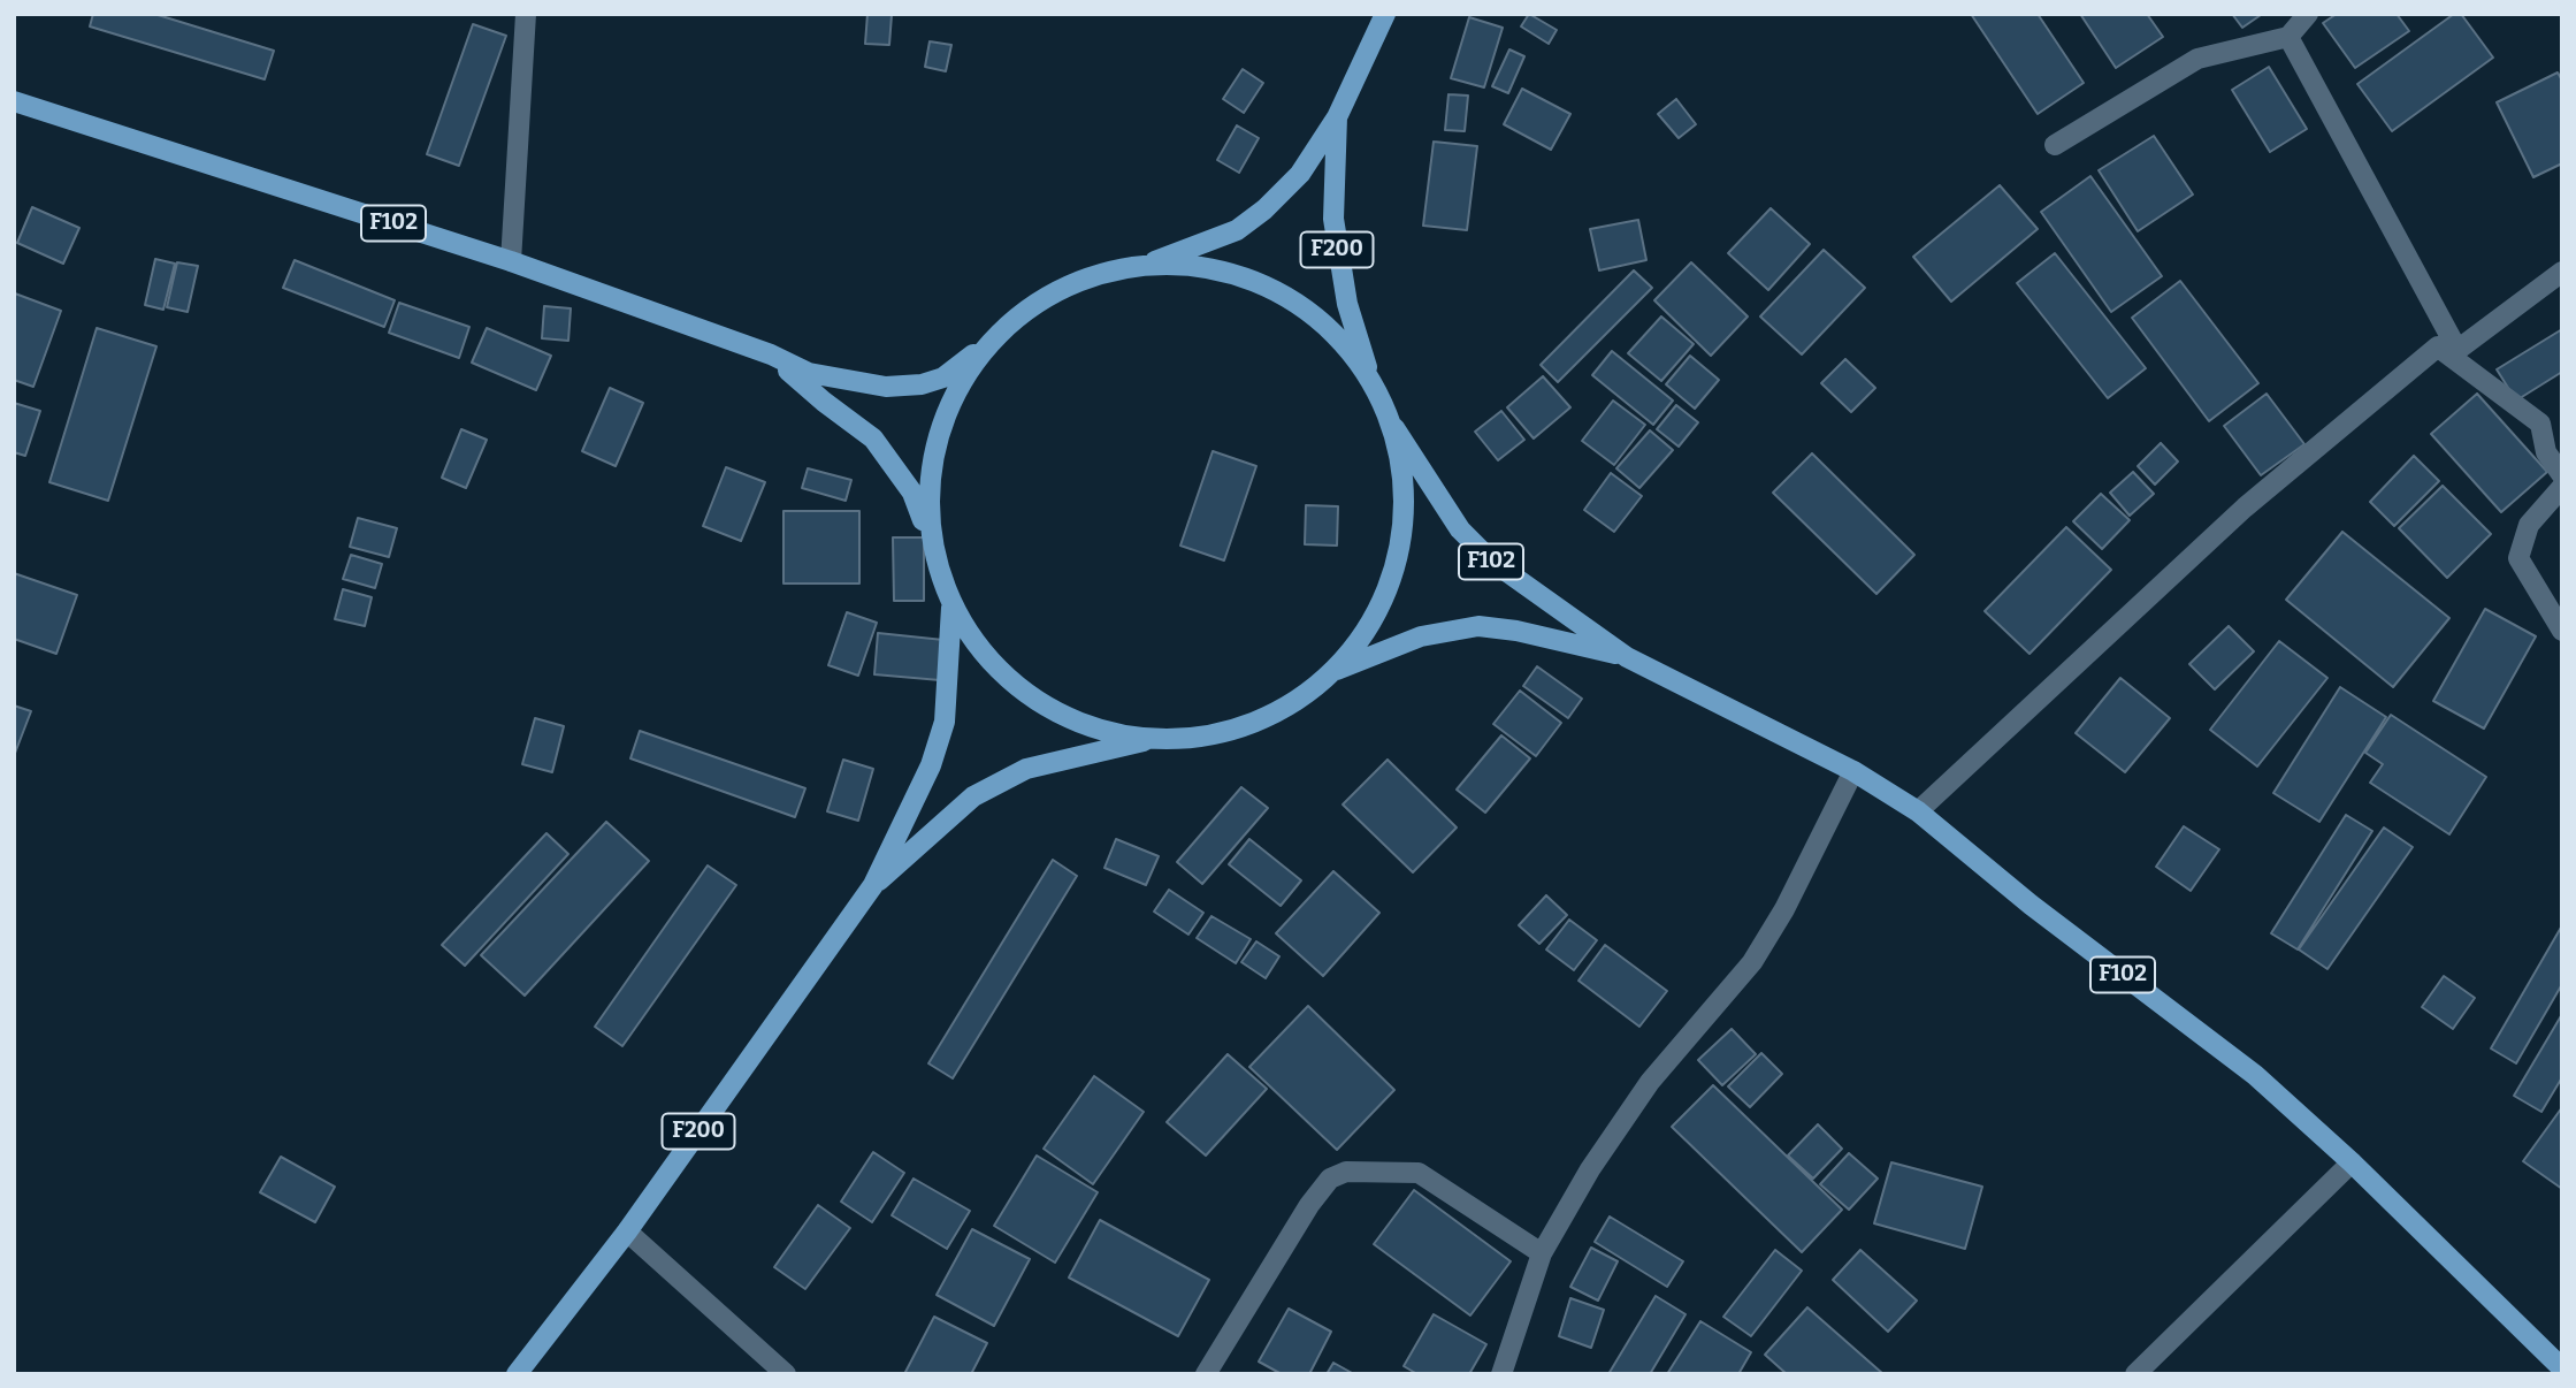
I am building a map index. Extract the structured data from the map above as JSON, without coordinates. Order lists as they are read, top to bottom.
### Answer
{
  "streets": {
    "main road": ["F102", "F200"]
  }
}
